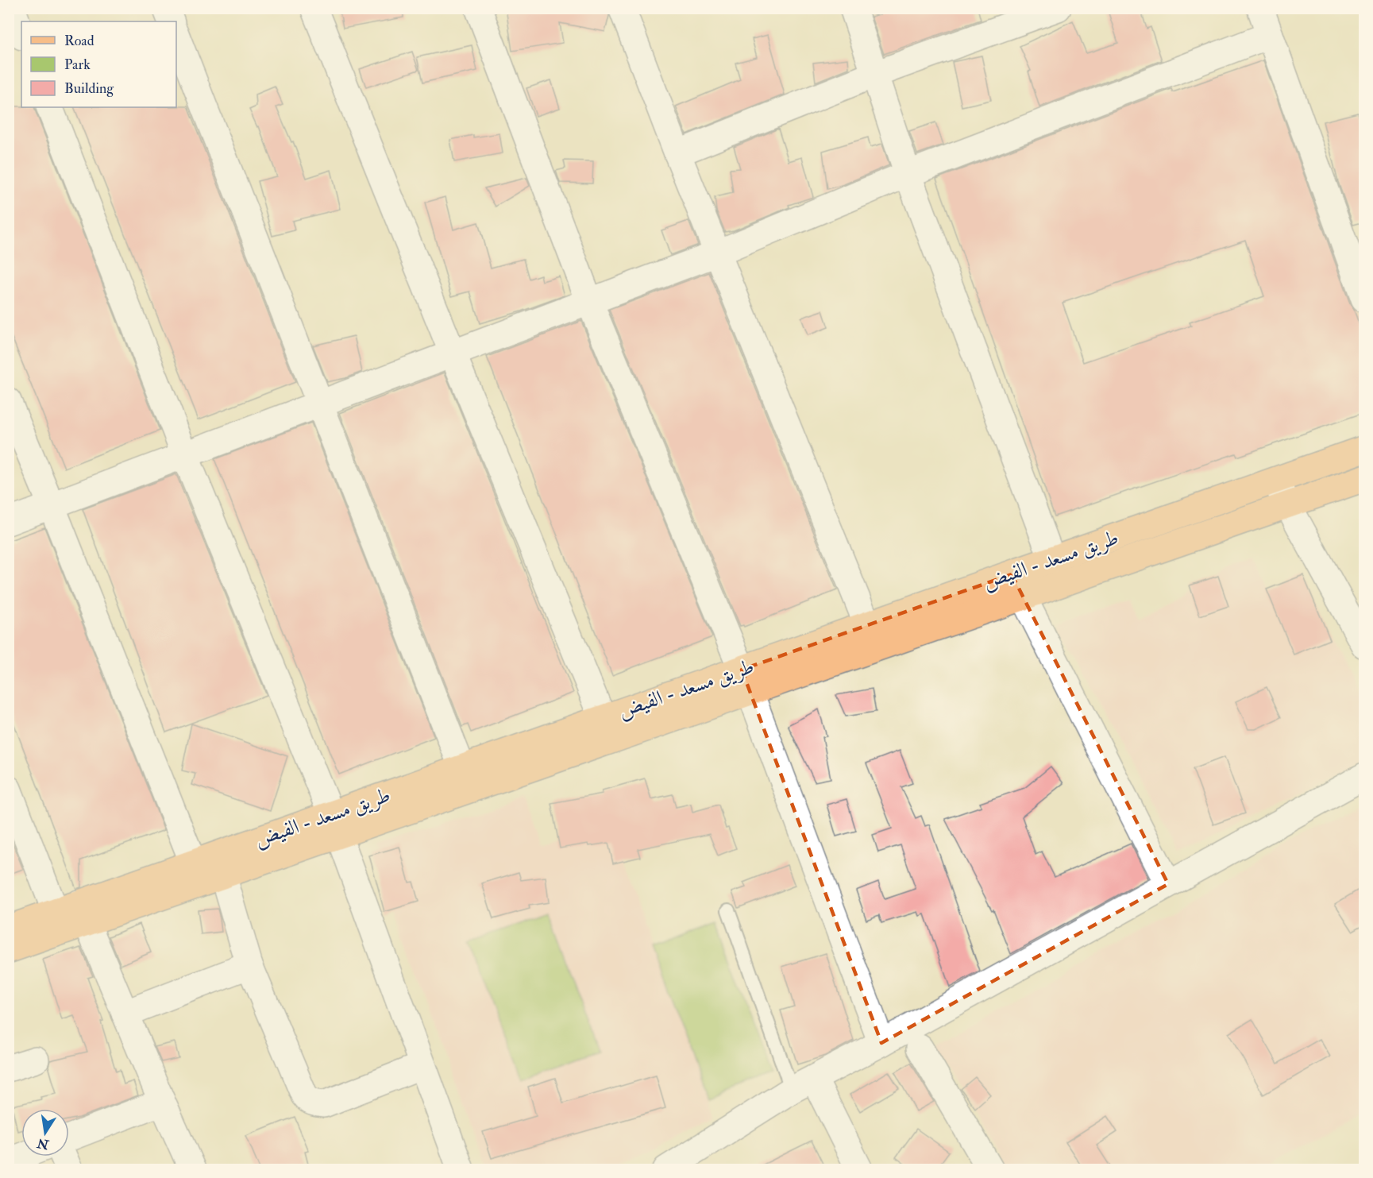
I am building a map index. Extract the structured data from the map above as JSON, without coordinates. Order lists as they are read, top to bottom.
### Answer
{
  "streets": {
    "main road": ["طريق مسعد - الفيض"]
  },
  "legend": ["Road", "Park", "Building"],
  "north": "bottom"
}
